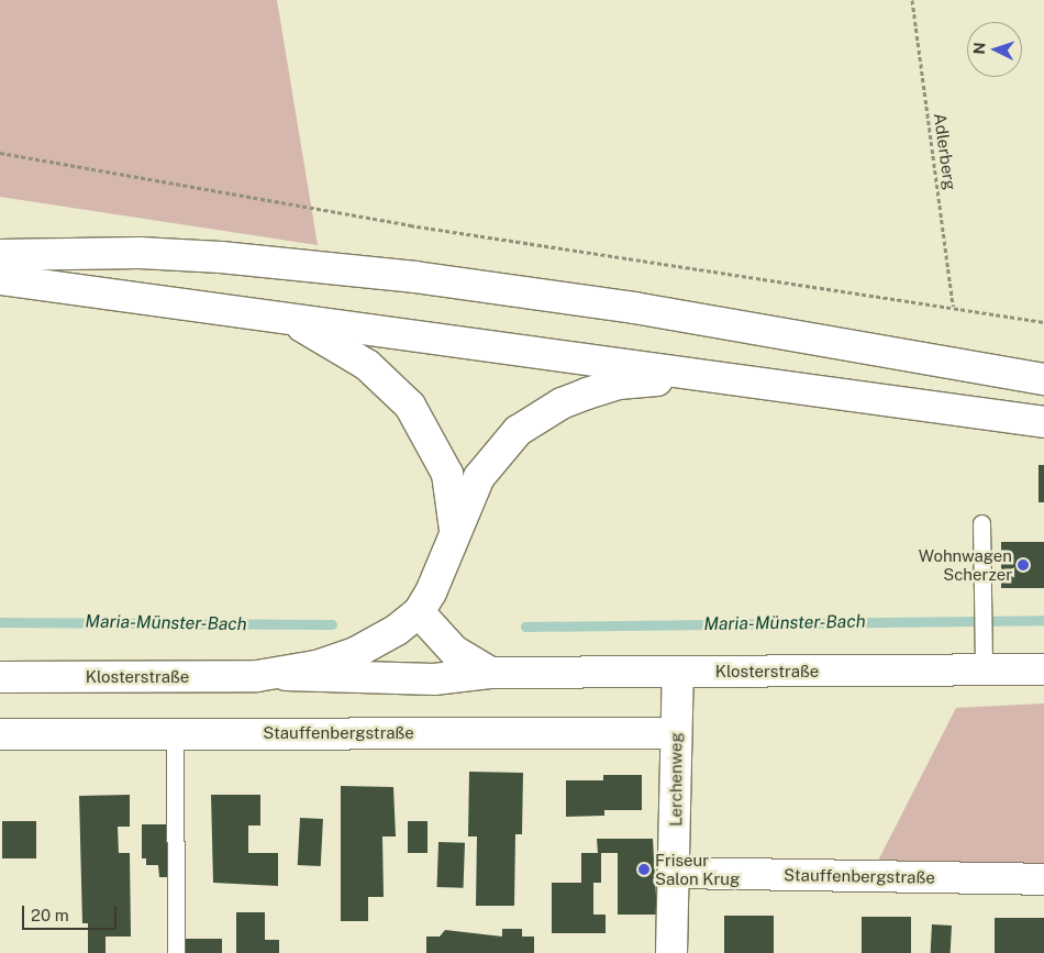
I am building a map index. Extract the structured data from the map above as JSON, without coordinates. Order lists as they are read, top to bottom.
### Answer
{
  "streets": {
    "street": ["Klosterstraße", "Stauffenbergstraße", "Lerchenweg"],
    "path": ["Adlerberg"]
  },
  "crossings": [
    ["Klosterstraße", "Lerchenweg"],
    ["Stauffenbergstraße", "Lerchenweg"]
  ],
  "water": ["Maria-Münster-Bach"],
  "places": ["Wohnwagen Scherzer", "Friseur Salon Krug"],
  "scale_bar": "20 m",
  "north": "left"
}
